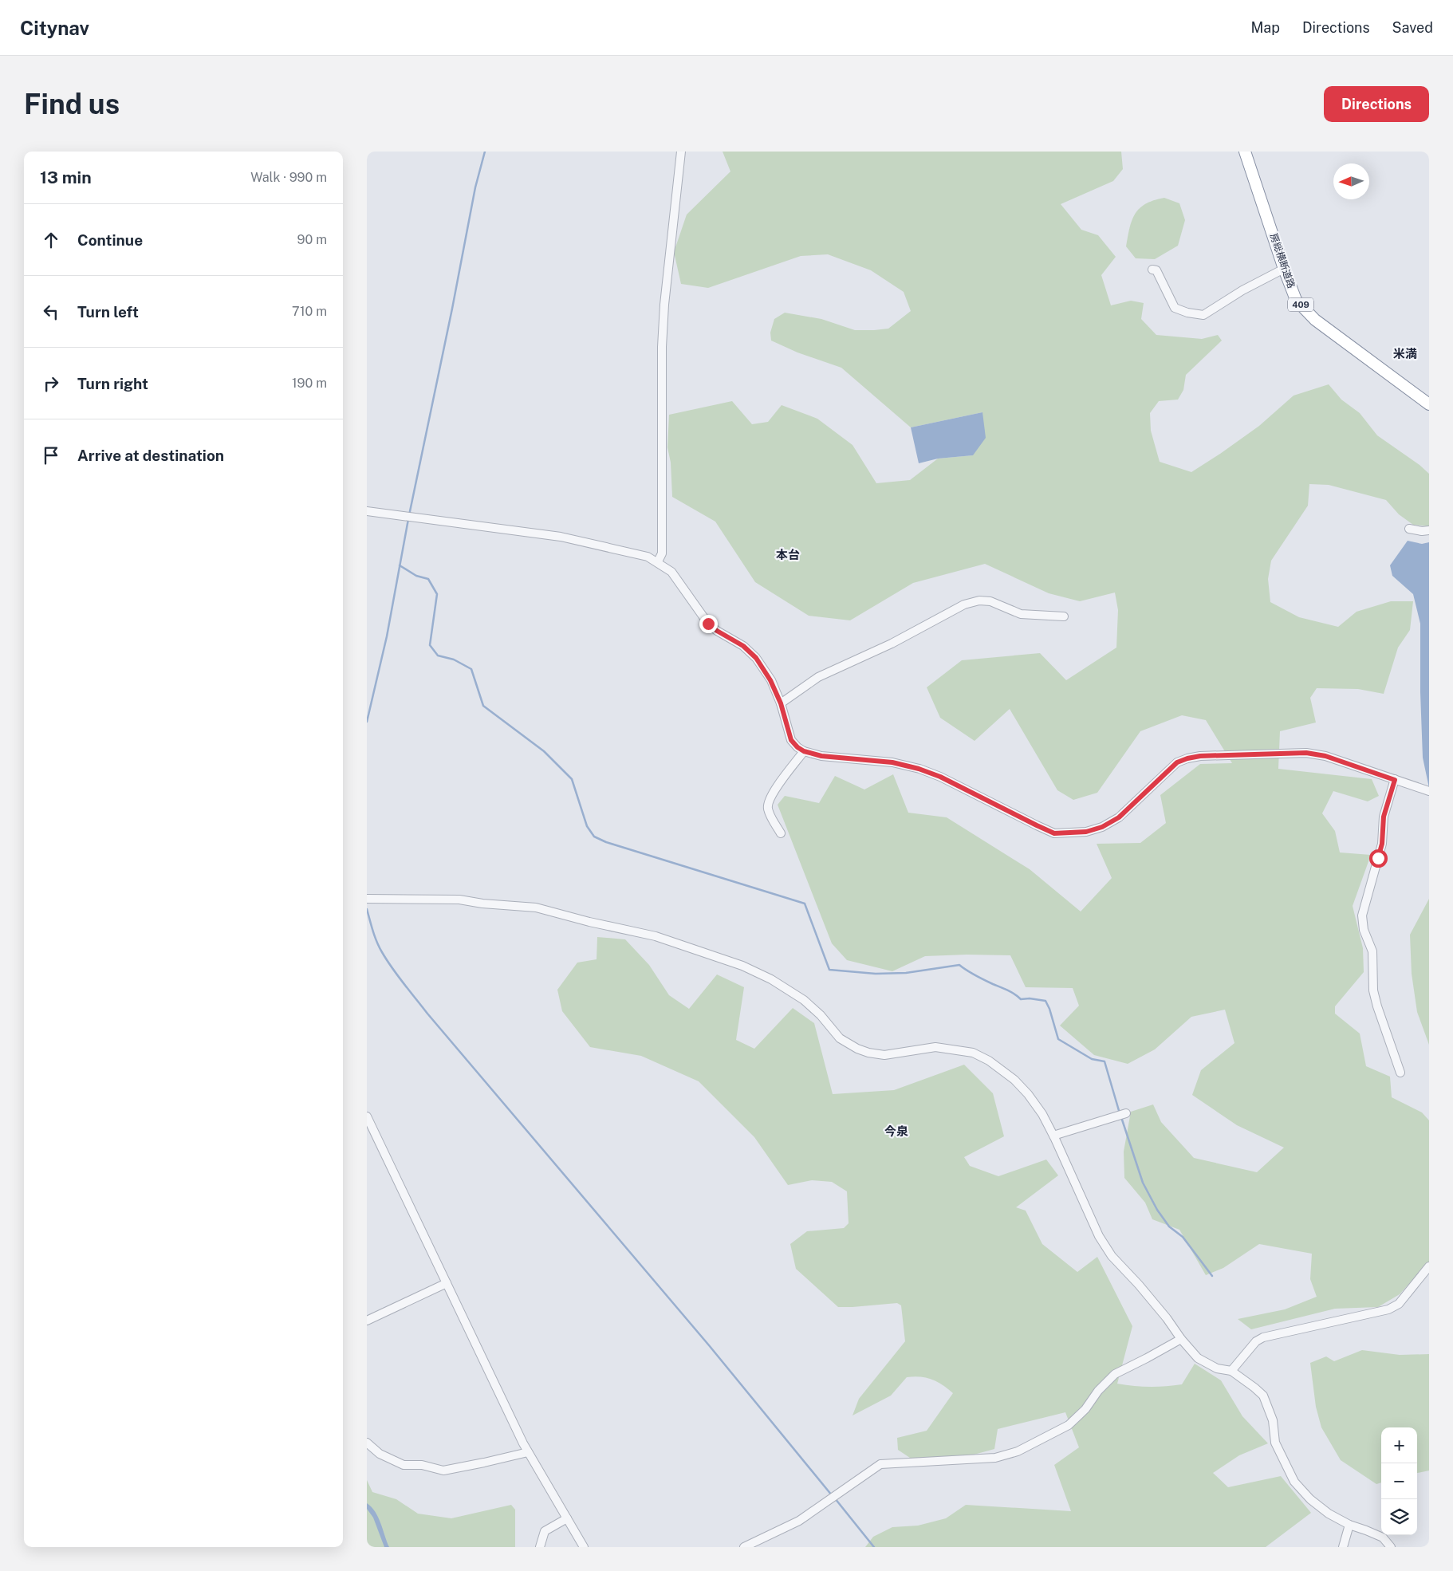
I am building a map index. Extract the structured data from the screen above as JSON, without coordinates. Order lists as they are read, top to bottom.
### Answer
{
  "streets": {
    "highway": ["房総横断道路", "409"]
  },
  "districts": ["米満", "本台", "今泉"],
  "north": "left",
  "page": {
    "header": "Citynav",
    "nav": ["Map", "Directions", "Saved"],
    "buttons": "Directions",
    "title": "Find us",
    "heading": ["13 min", "Walk · 990 m"],
    "list": [
      ["Continue", "90 m"],
      ["Turn left", "710 m"],
      ["Turn right", "190 m"],
      "Arrive at destination"
    ],
    "map_buttons": ["+", "−"]
  }
}
